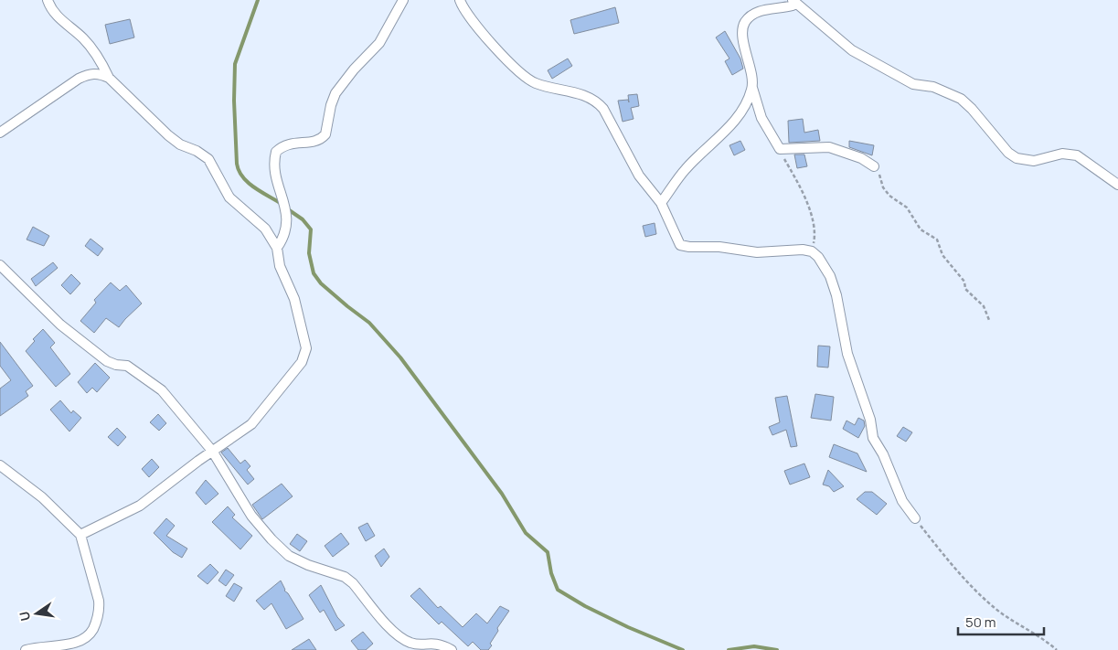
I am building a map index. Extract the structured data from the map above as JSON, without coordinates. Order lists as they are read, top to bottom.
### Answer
{
  "scale_bar": "50 m",
  "north": "left"
}
